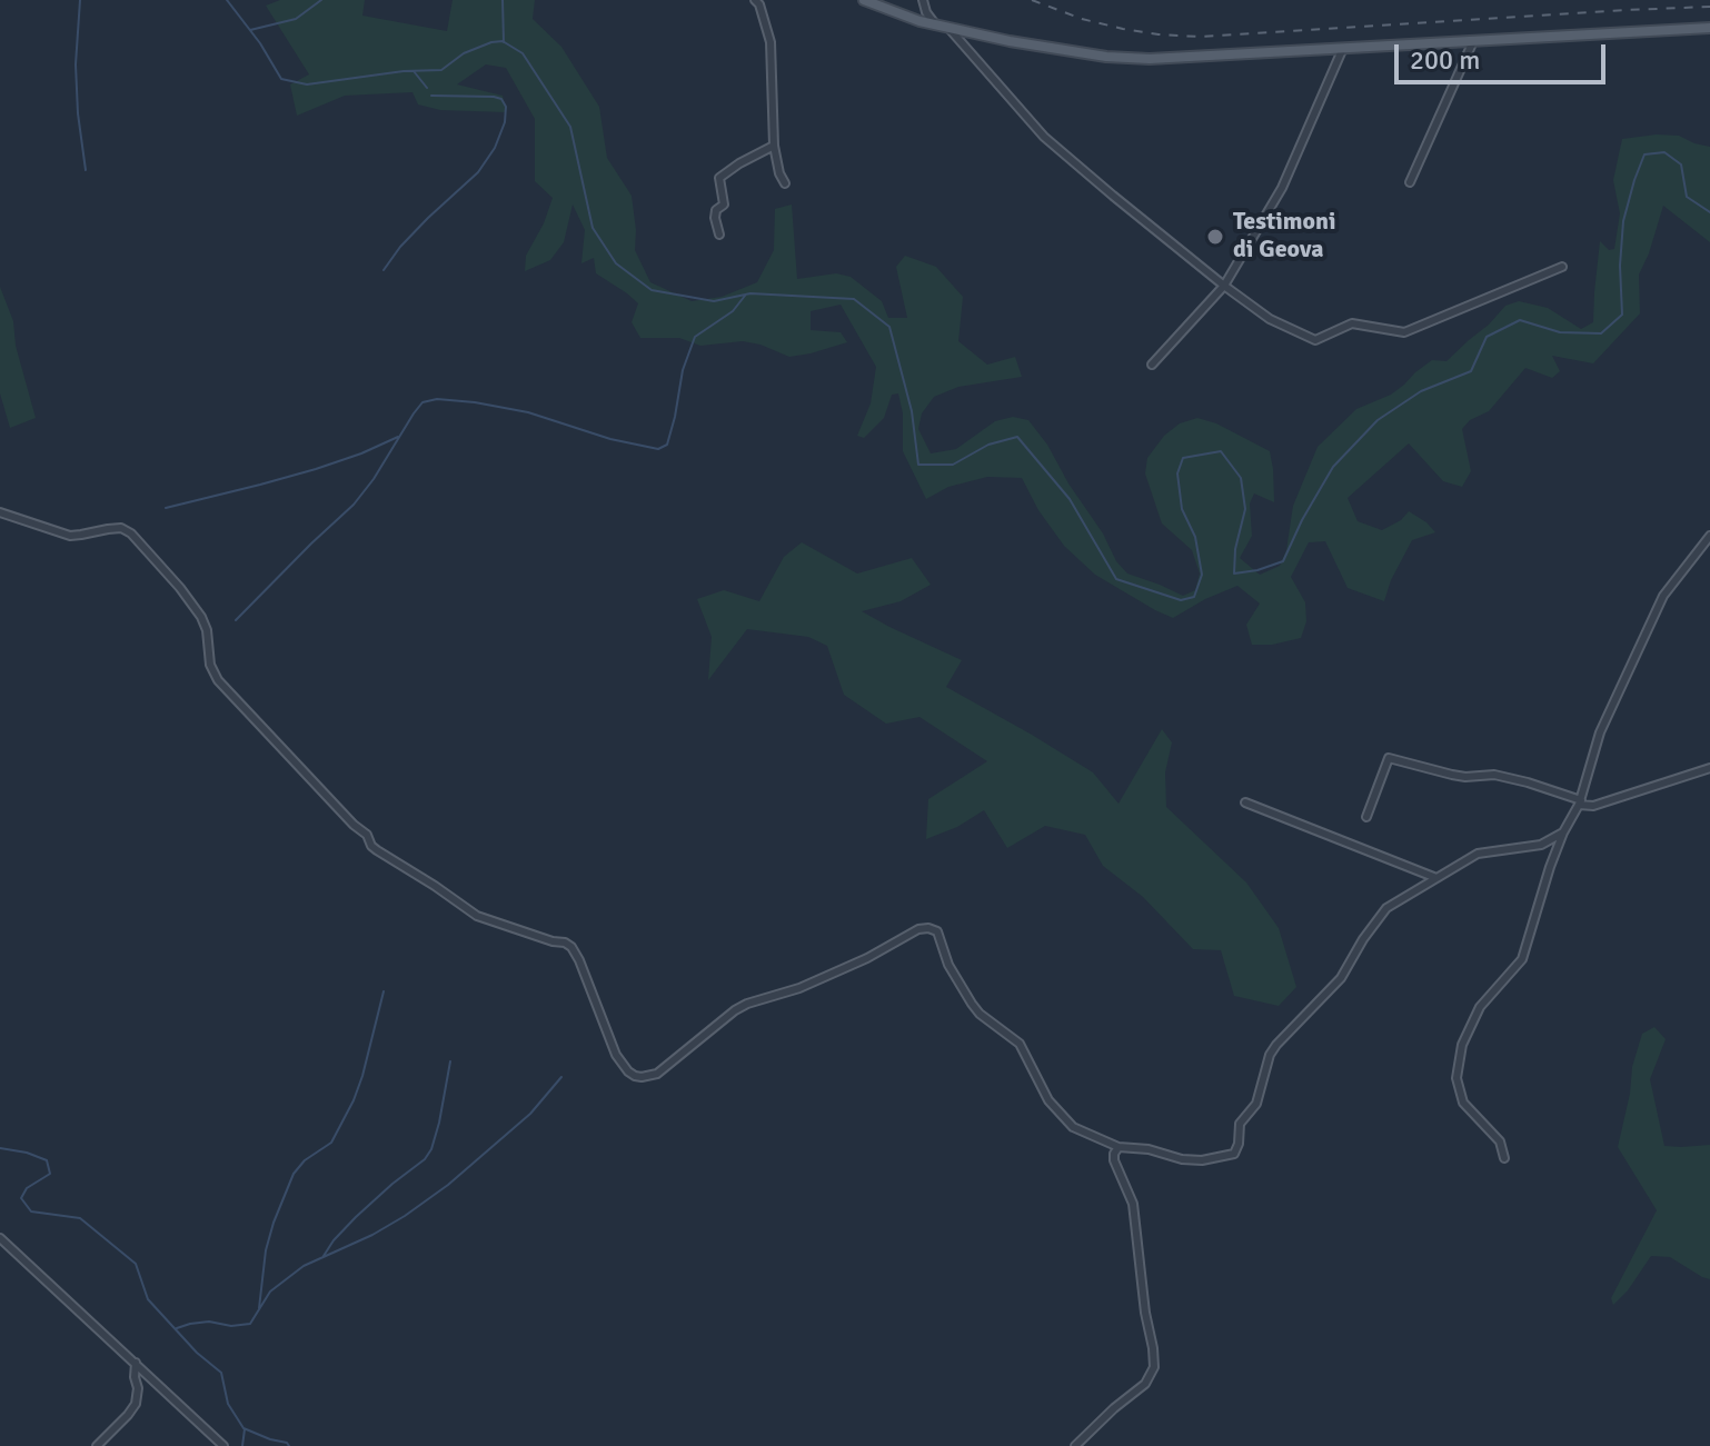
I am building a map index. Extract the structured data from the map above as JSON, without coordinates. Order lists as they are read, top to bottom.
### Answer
{
  "places": ["Testimoni di Geova"],
  "scale_bar": "200 m"
}
